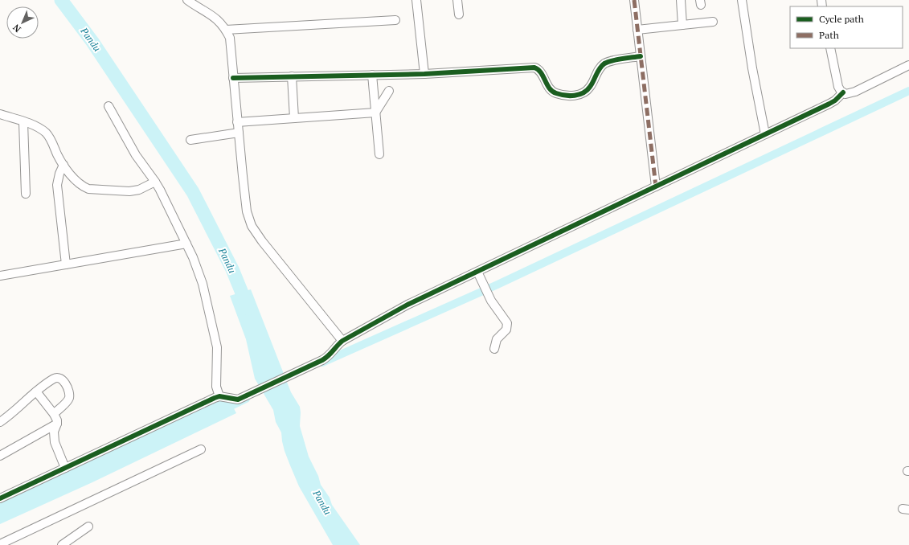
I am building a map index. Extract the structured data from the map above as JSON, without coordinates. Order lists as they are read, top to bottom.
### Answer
{
  "water": ["Pandu"],
  "legend": ["Cycle path", "Path"],
  "north": "bottom left"
}
